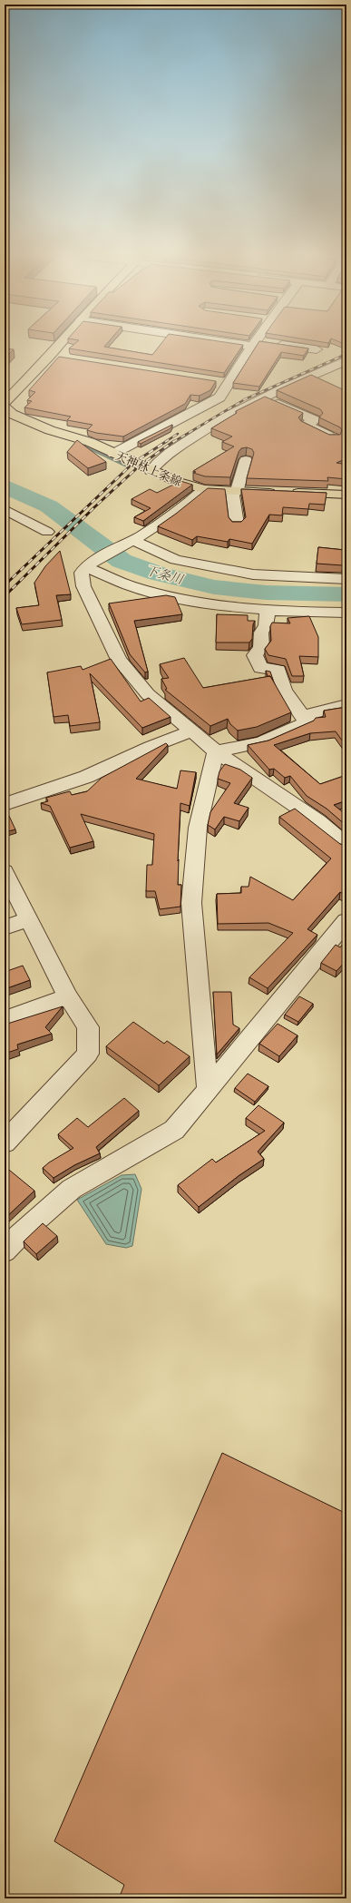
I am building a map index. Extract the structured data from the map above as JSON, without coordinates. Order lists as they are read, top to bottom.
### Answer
{
  "streets": {
    "main road": ["天神林上条線"]
  },
  "water": ["下条川"]
}
